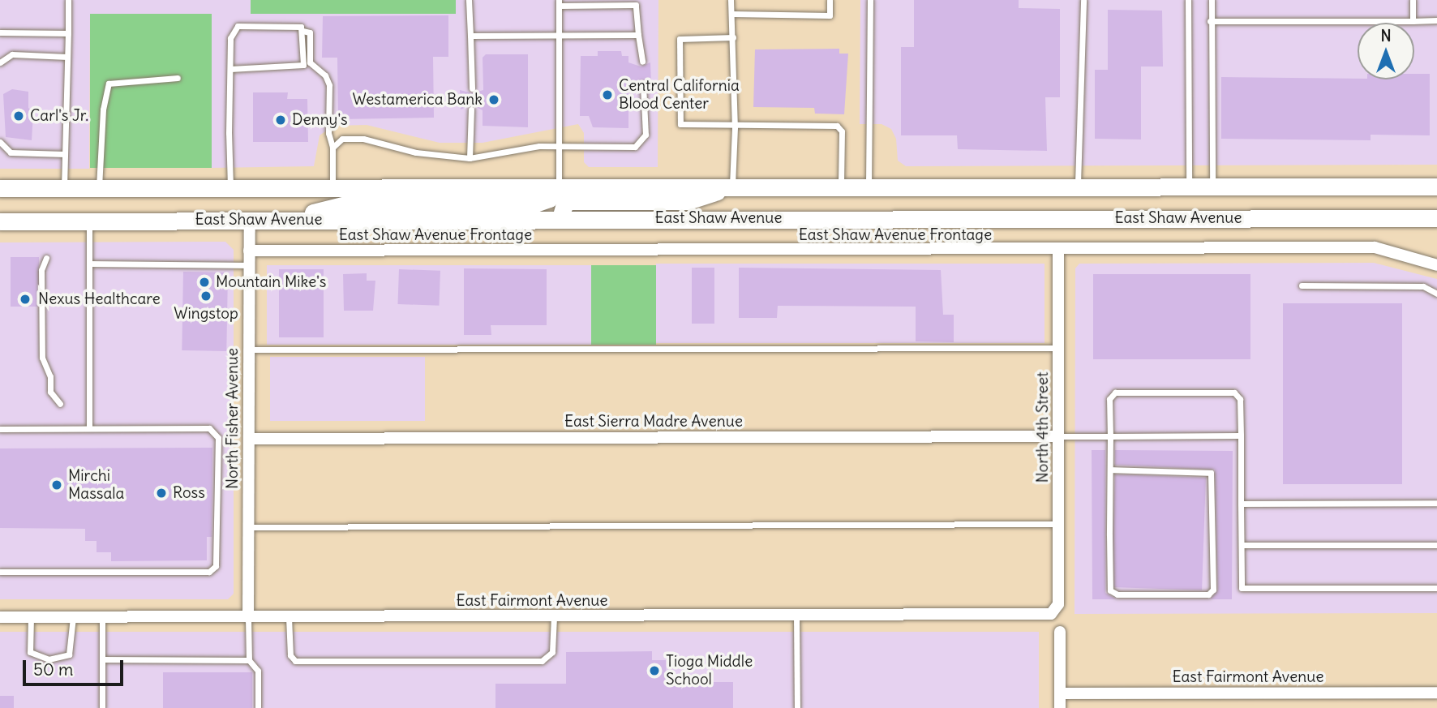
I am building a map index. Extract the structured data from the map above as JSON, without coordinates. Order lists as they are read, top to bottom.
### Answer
{
  "streets": {
    "main road": ["East Shaw Avenue"],
    "street": [
      "East Shaw Avenue Frontage",
      "North Fisher Avenue",
      "East Sierra Madre Avenue",
      "North 4th Street",
      "East Fairmont Avenue"
    ]
  },
  "crossings": [
    ["East Shaw Avenue", "North Fisher Avenue"],
    ["East Shaw Avenue Frontage", "North Fisher Avenue"],
    ["East Shaw Avenue Frontage", "North 4th Street"],
    ["North Fisher Avenue", "East Sierra Madre Avenue"],
    ["North Fisher Avenue", "East Fairmont Avenue"],
    ["East Sierra Madre Avenue", "North 4th Street"],
    ["North 4th Street", "East Fairmont Avenue"]
  ],
  "places": [
    "Central California Blood Center",
    "Westamerica Bank",
    "Carl's Jr.",
    "Denny's",
    "Mountain Mike's",
    "Wingstop",
    "Nexus Healthcare",
    "Mirchi Massala",
    "Ross",
    "Tioga Middle School"
  ],
  "scale_bar": "50 m",
  "north": "top"
}
